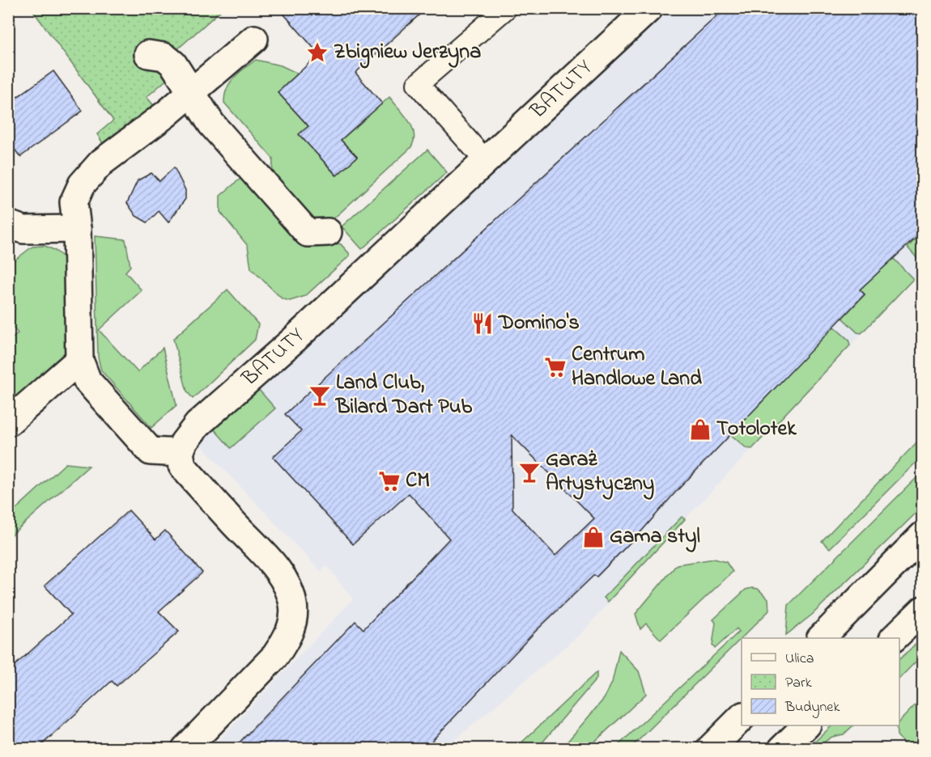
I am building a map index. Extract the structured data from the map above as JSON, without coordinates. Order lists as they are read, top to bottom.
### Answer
{
  "streets": {
    "street": ["BATUTY"]
  },
  "places": {
    "place": ["Zbigniew Jerzyna"],
    "restaurant": ["Domino's"],
    "supermarket": ["Centrum Handlowe Land", "CM"],
    "bar": ["Land Club, Bilard Dart Pub", "Garaż Artystyczny"],
    "shop": ["Totolotek", "Gama styl"]
  },
  "legend": ["Ulica", "Park", "Budynek"]
}
